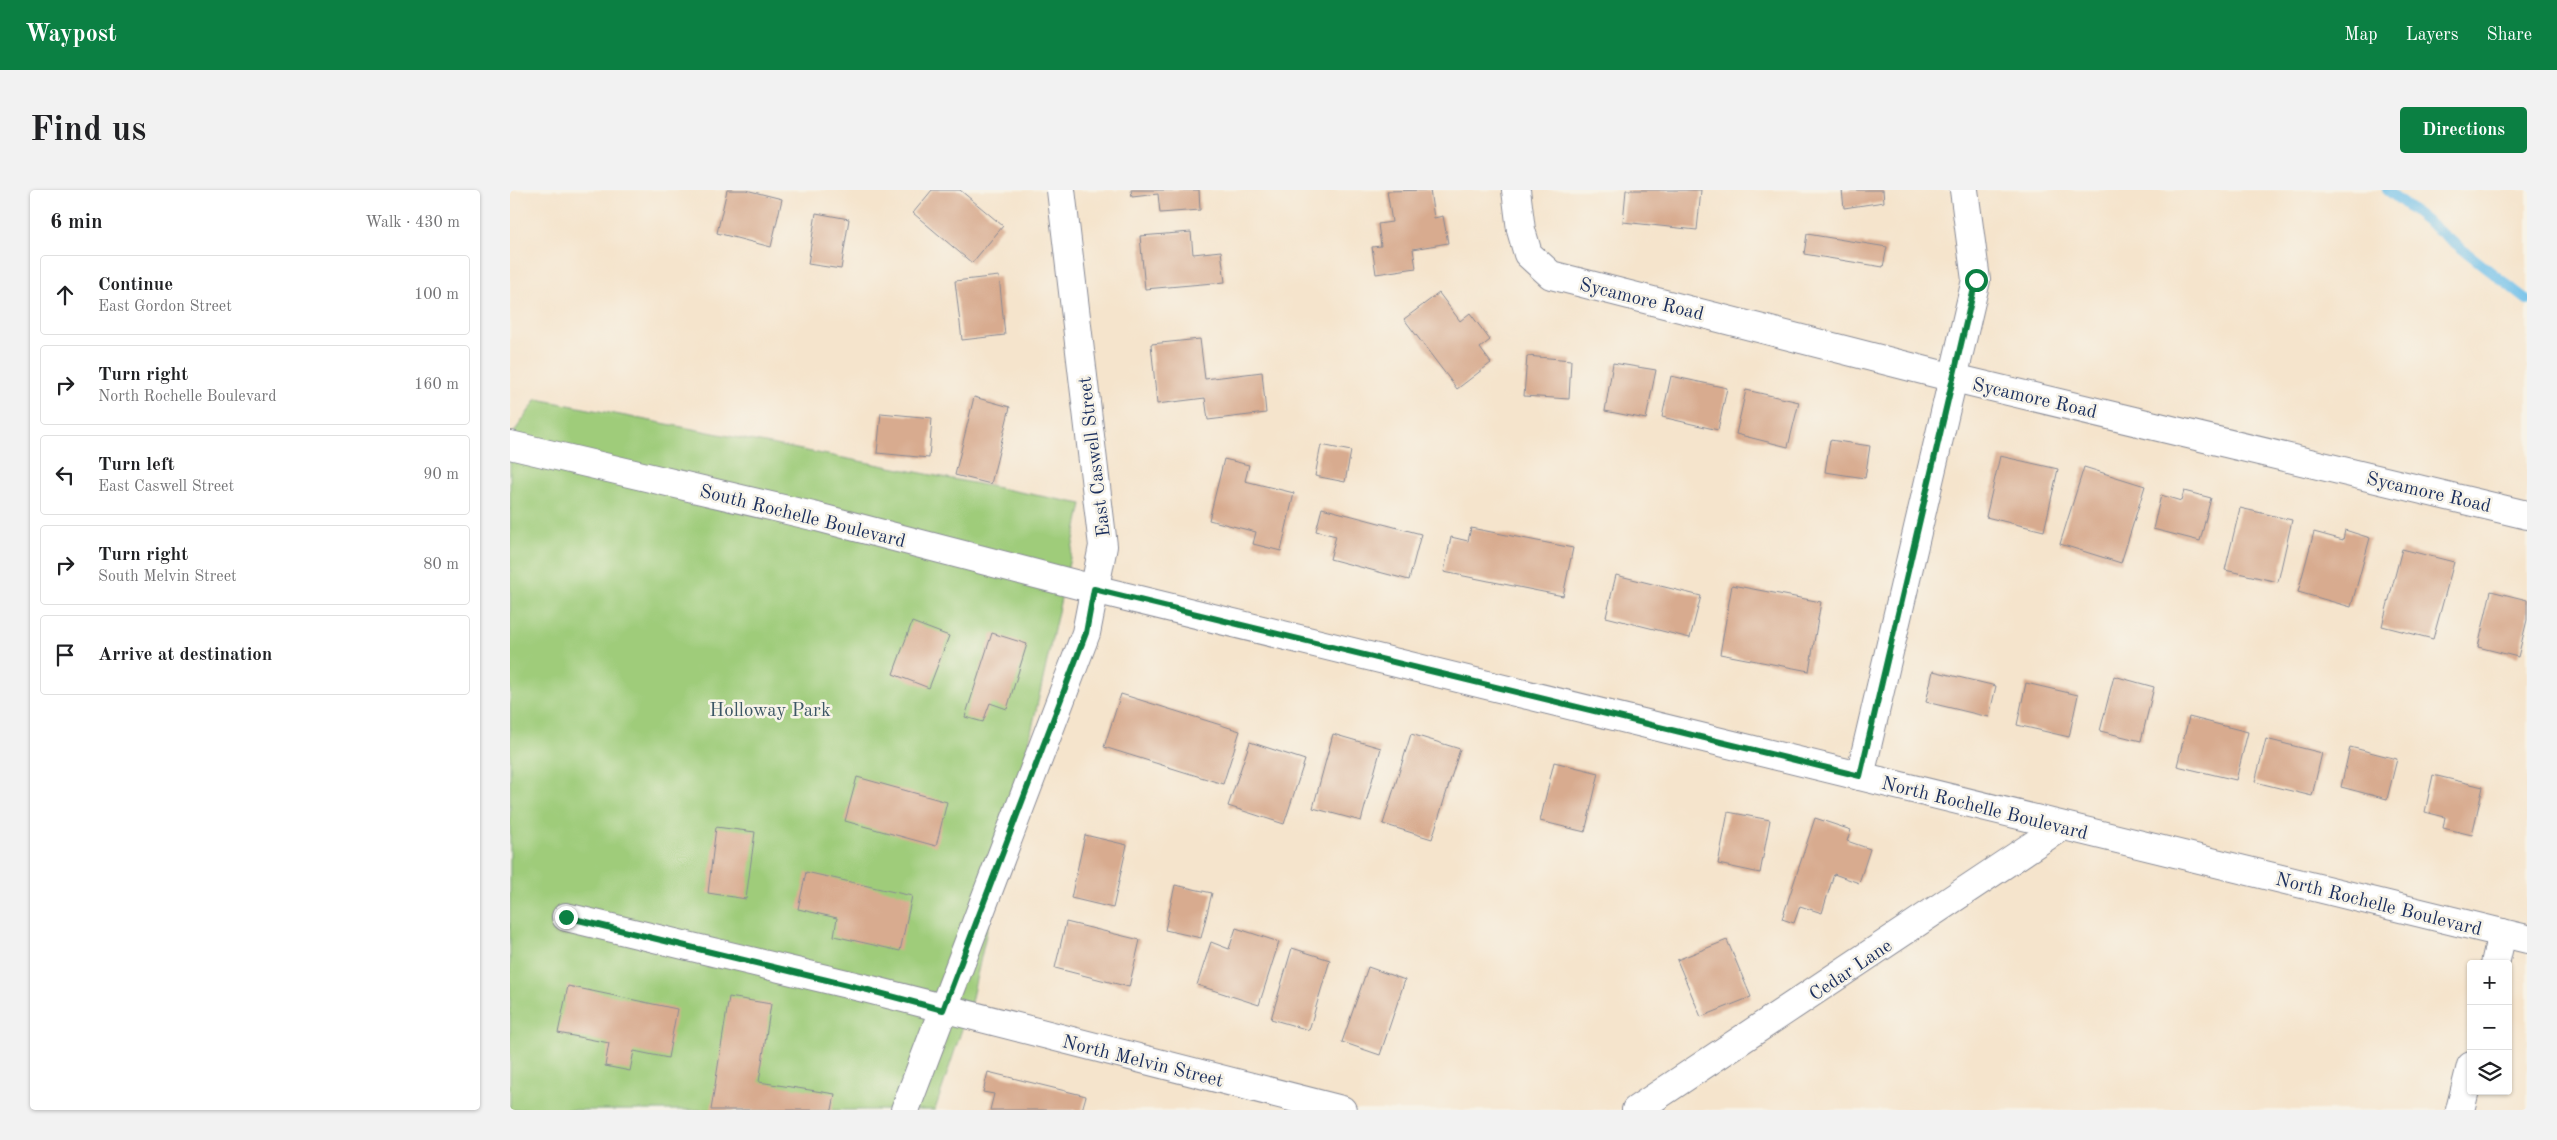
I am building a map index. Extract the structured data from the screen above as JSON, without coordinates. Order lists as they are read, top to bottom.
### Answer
{
  "streets": {
    "street": [
      "Sycamore Road",
      "East Caswell Street",
      "South Rochelle Boulevard",
      "North Rochelle Boulevard",
      "Cedar Lane",
      "North Melvin Street"
    ]
  },
  "crossings": [
    ["East Caswell Street", "South Rochelle Boulevard"],
    ["East Caswell Street", "North Rochelle Boulevard"],
    ["East Caswell Street", "North Melvin Street"],
    ["South Rochelle Boulevard", "North Rochelle Boulevard"],
    ["North Rochelle Boulevard", "Cedar Lane"]
  ],
  "parks": ["Holloway Park"],
  "page": {
    "header": "Waypost",
    "nav": ["Map", "Layers", "Share"],
    "buttons": "Directions",
    "title": "Find us",
    "heading": ["6 min", "Walk · 430 m"],
    "list": [
      ["Continue", "East Gordon Street", "100 m"],
      ["Turn right", "North Rochelle Boulevard", "160 m"],
      ["Turn left", "East Caswell Street", "90 m"],
      ["Turn right", "South Melvin Street", "80 m"],
      "Arrive at destination"
    ],
    "map_buttons": ["+", "−"]
  }
}
